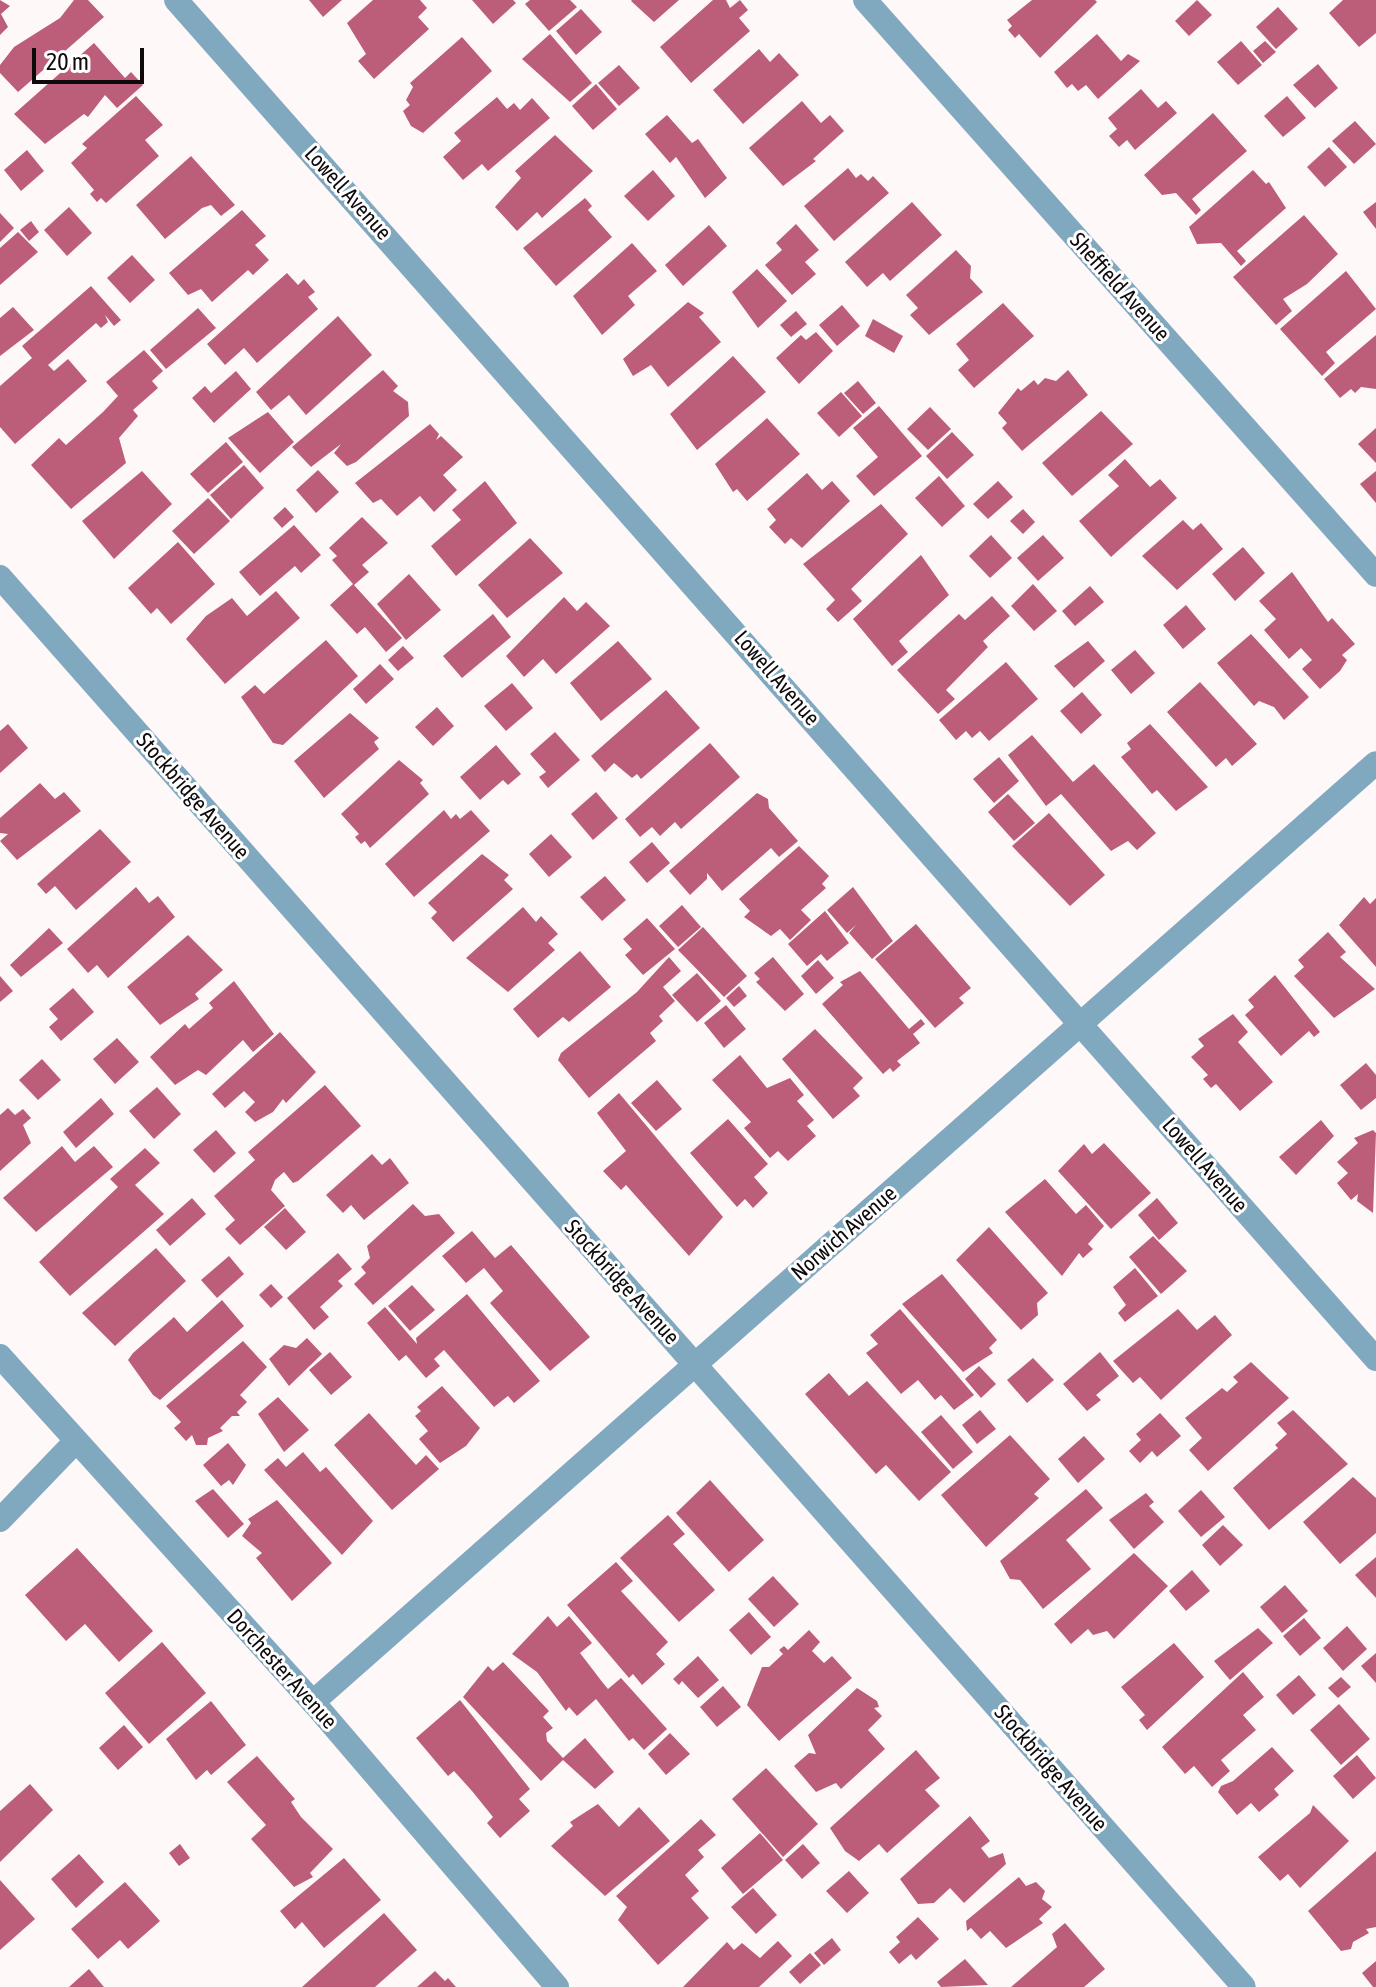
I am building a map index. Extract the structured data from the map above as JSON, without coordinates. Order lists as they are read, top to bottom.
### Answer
{
  "streets": {
    "street": [
      "Lowell Avenue",
      "Sheffield Avenue",
      "Stockbridge Avenue",
      "Norwich Avenue",
      "Dorchester Avenue"
    ]
  },
  "crossings": [
    ["Lowell Avenue", "Norwich Avenue"],
    ["Stockbridge Avenue", "Norwich Avenue"],
    ["Norwich Avenue", "Dorchester Avenue"]
  ],
  "scale_bar": "20 m"
}
